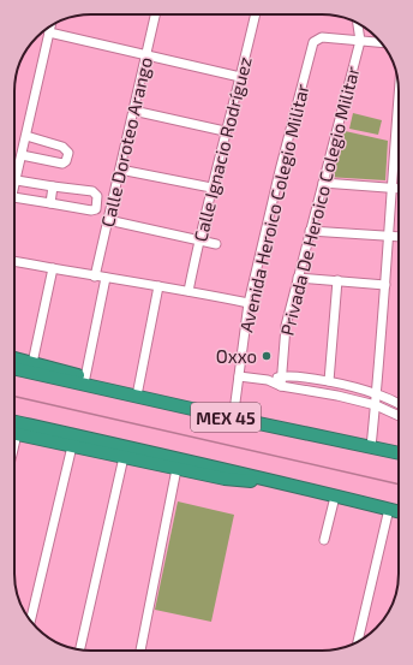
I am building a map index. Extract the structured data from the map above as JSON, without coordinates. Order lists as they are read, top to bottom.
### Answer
{
  "streets": {
    "highway": ["MEX 45"],
    "street": [
      "Calle Doroteo Arango",
      "Calle Ignacio Rodríguez",
      "Privada De Heroico Colegio Militar",
      "Avenida Heroico Colegio Militar"
    ]
  },
  "crossings": [
    ["Privada De Heroico Colegio Militar", "Avenida Heroico Colegio Militar"]
  ],
  "places": ["Oxxo"]
}
